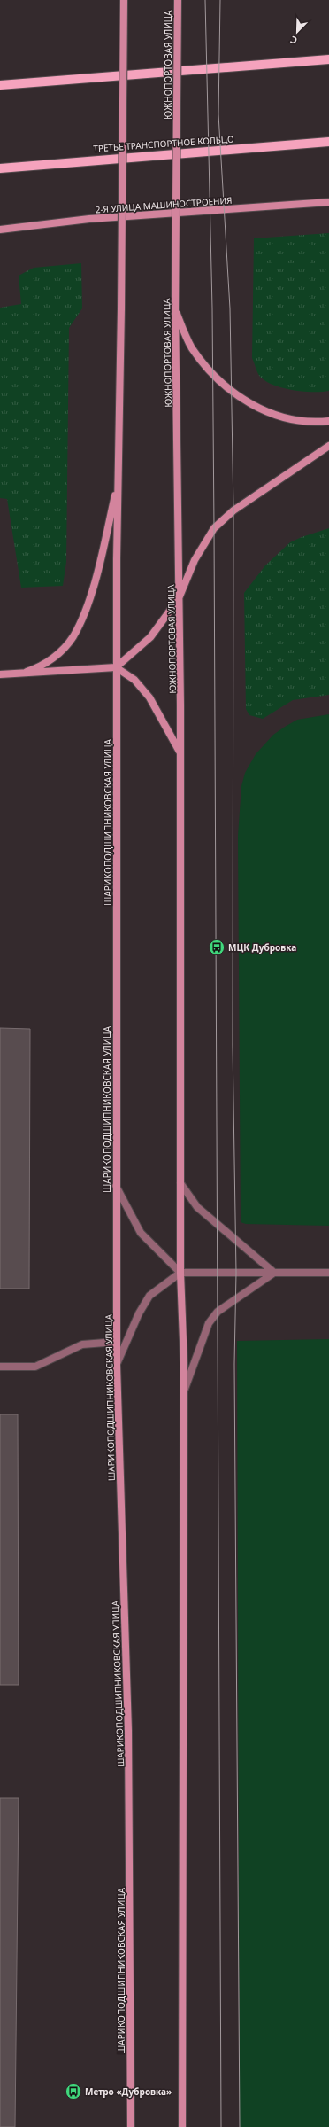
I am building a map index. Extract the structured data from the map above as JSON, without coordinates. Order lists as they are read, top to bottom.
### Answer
{
  "streets": {
    "main road": [
      "ЮЖНОПОРТОВАЯ УЛИЦА",
      "ТРЕТЬЕ ТРАНСПОРТНОЕ КОЛЬЦО",
      "2-Я УЛИЦА МАШИНОСТРОЕНИЯ",
      "ШАРИКОПОДШИПНИКОВСКАЯ УЛИЦА"
    ]
  },
  "places": {
    "bus stop": ["МЦК Дубровка", "Метро «Дубровка»"]
  },
  "north": "bottom left"
}
